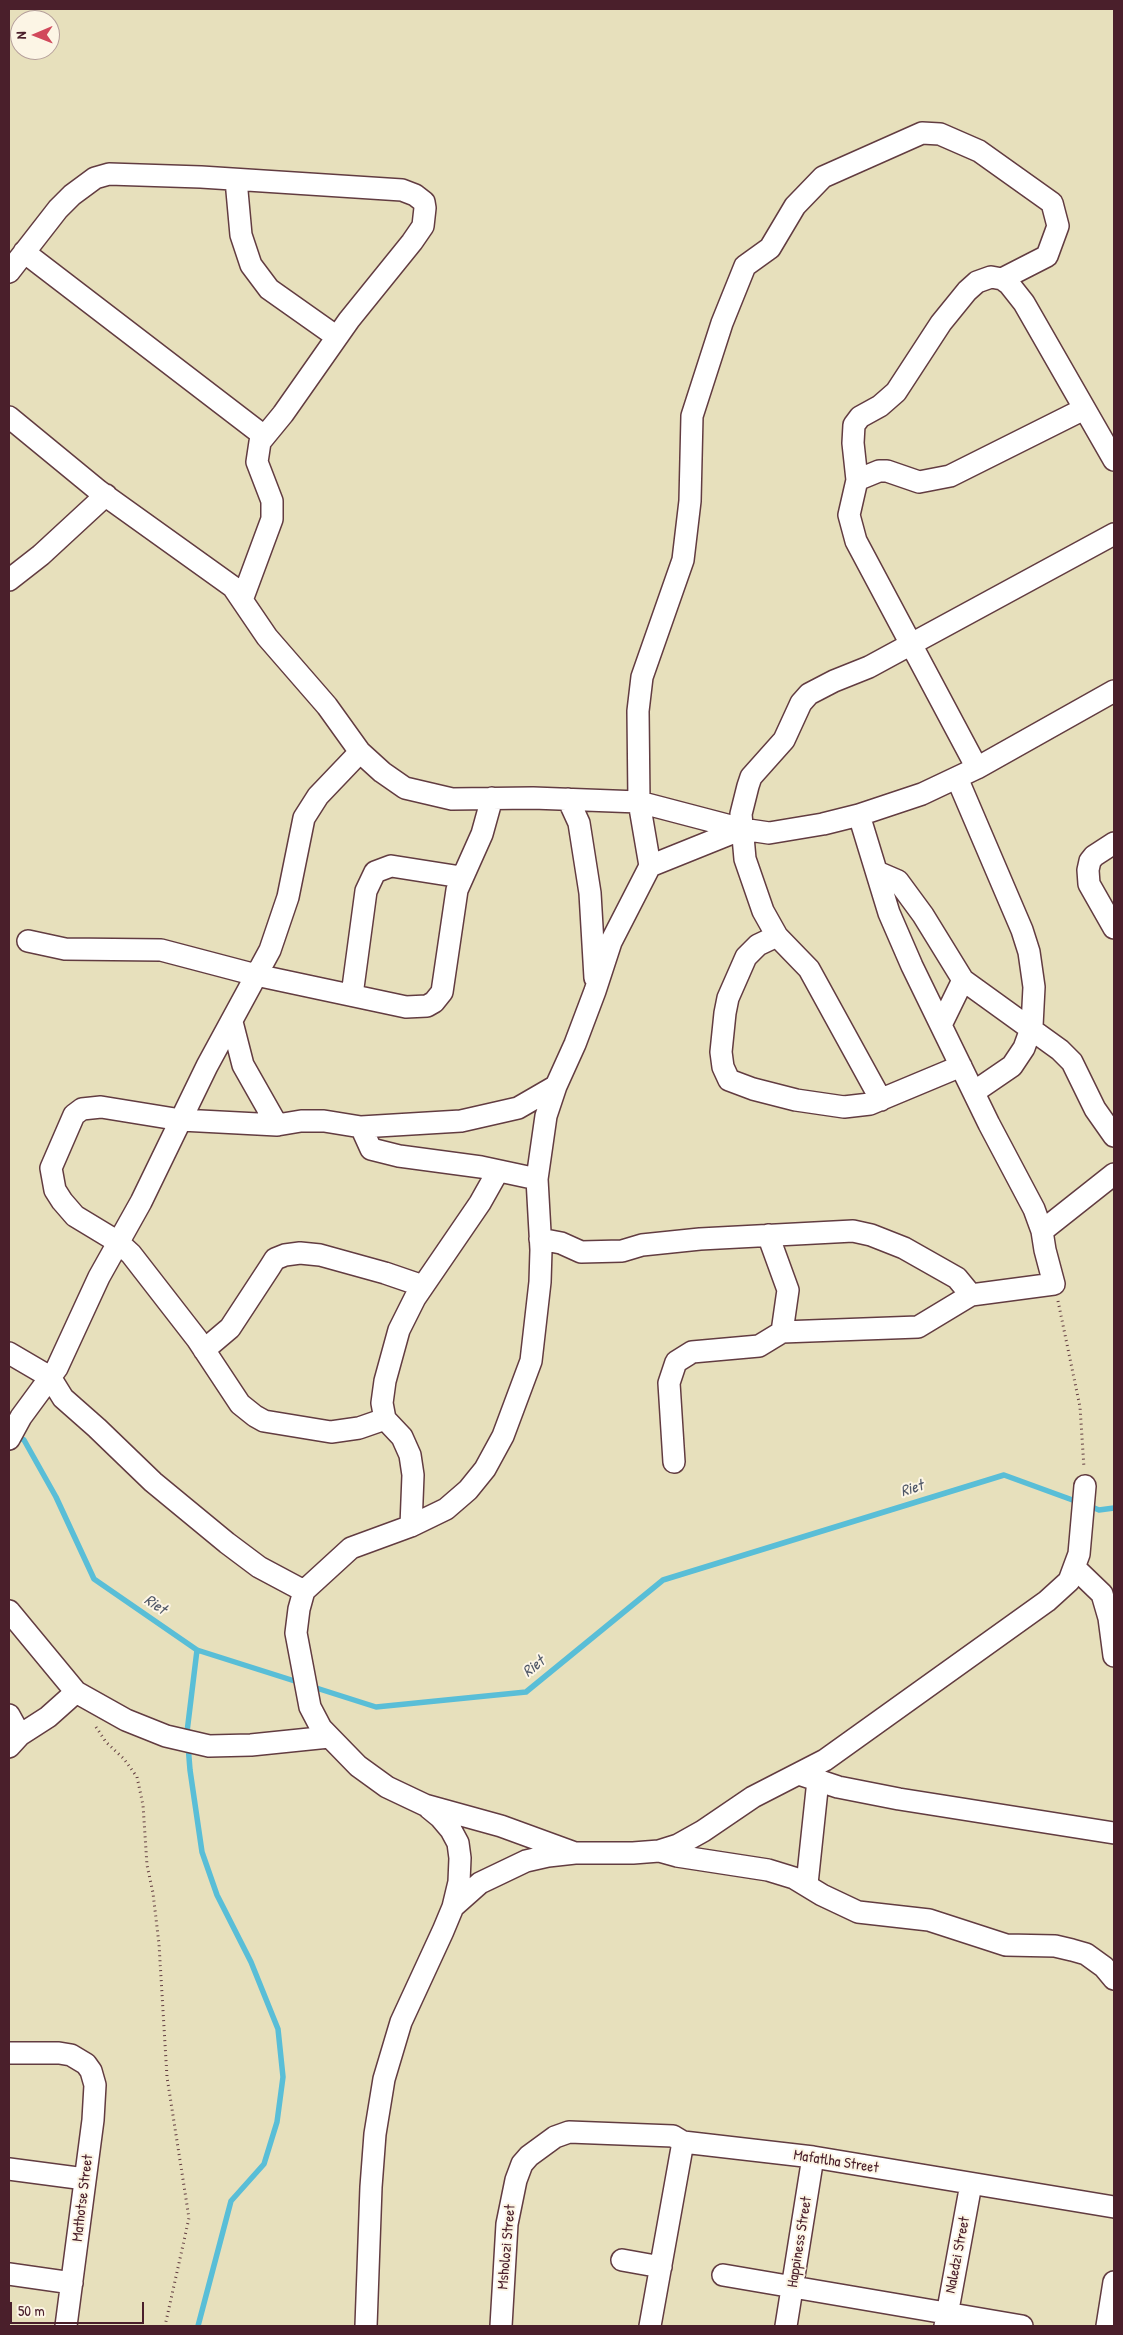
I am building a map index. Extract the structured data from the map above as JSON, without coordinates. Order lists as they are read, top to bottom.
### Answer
{
  "streets": {
    "street": [
      "Mafatlha Street",
      "Mathotse Street",
      "Happiness Street",
      "Msholozi Street",
      "Naledzi Street"
    ]
  },
  "crossings": [
    ["Mafatlha Street", "Happiness Street"],
    ["Mafatlha Street", "Msholozi Street"],
    ["Mafatlha Street", "Naledzi Street"]
  ],
  "water": ["Riet"],
  "scale_bar": "50 m",
  "north": "left"
}
